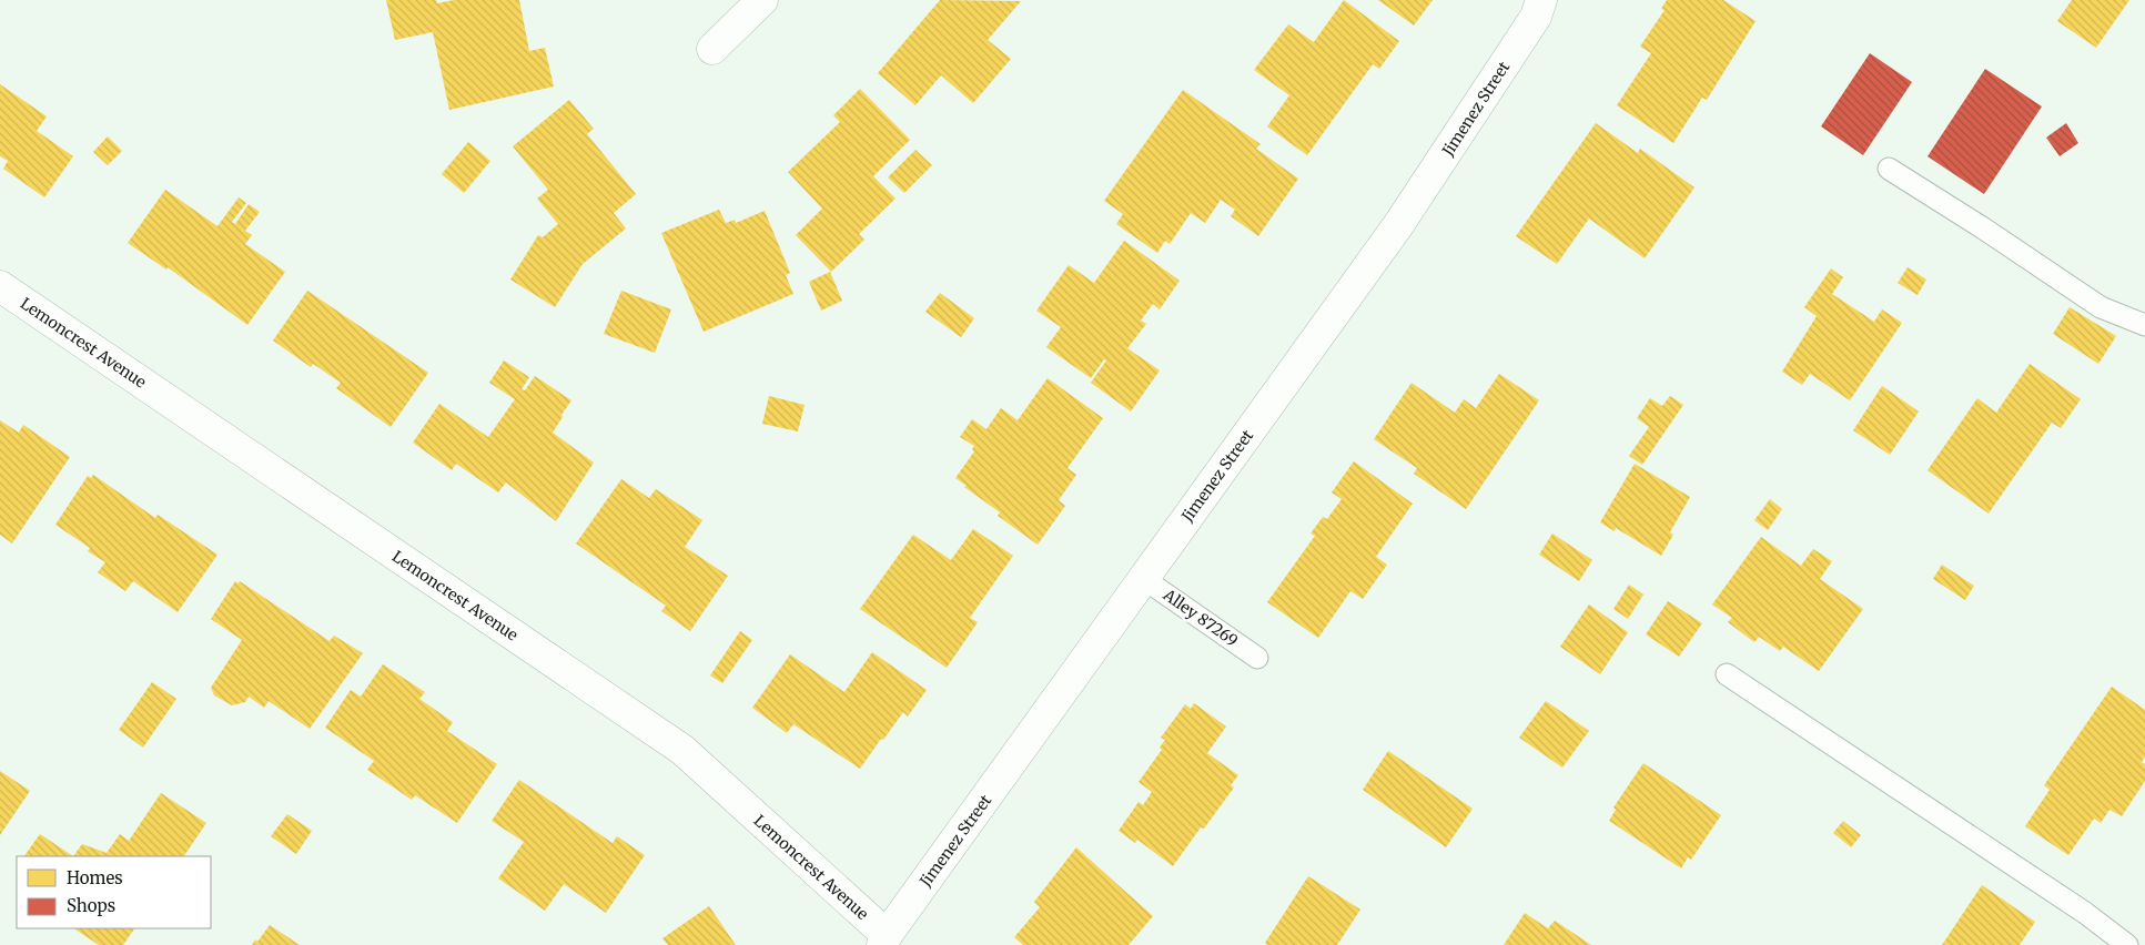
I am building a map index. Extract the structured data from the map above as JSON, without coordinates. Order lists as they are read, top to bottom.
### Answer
{
  "streets": {
    "street": ["Jimenez Street", "Lemoncrest Avenue"],
    "lane": ["Alley 87269"]
  },
  "crossings": [
    ["Jimenez Street", "Lemoncrest Avenue"],
    ["Jimenez Street", "Alley 87269"]
  ],
  "legend": ["Homes", "Shops"]
}
